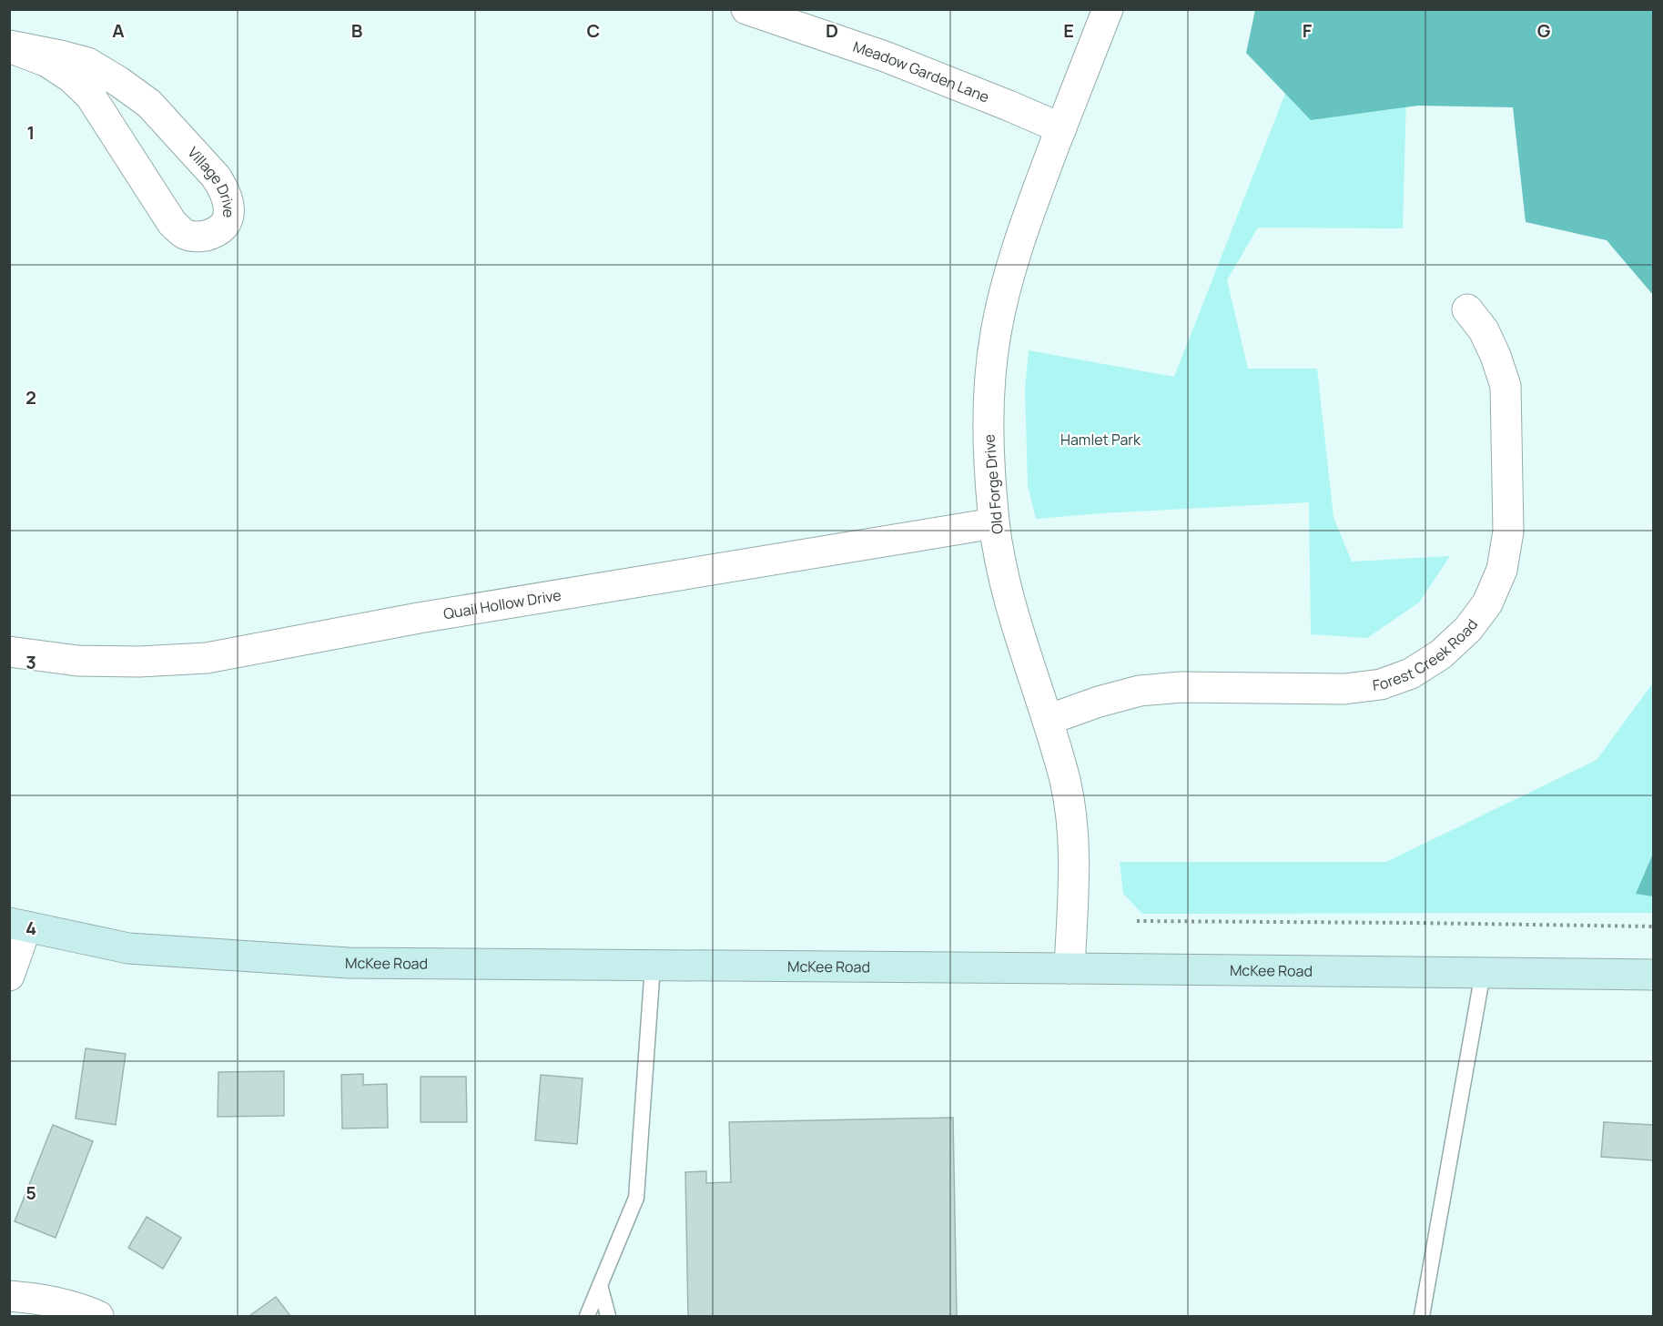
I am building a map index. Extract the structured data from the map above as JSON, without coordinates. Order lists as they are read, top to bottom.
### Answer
{
  "streets": {
    "main road": ["McKee Road"],
    "street": [
      "Meadow Garden Lane",
      "Village Drive",
      "Old Forge Drive",
      "Quail Hollow Drive",
      "Forest Creek Road"
    ]
  },
  "crossings": [
    ["Meadow Garden Lane", "Old Forge Drive"],
    ["Old Forge Drive", "Quail Hollow Drive"],
    ["Old Forge Drive", "Forest Creek Road"],
    ["Old Forge Drive", "McKee Road"]
  ],
  "parks": ["Hamlet Park"],
  "grid": {
    "columns": [
      "A",
      "B",
      "C",
      "D",
      "E",
      "F",
      "G"
    ],
    "rows": [
      "1",
      "2",
      "3",
      "4",
      "5"
    ]
  }
}
